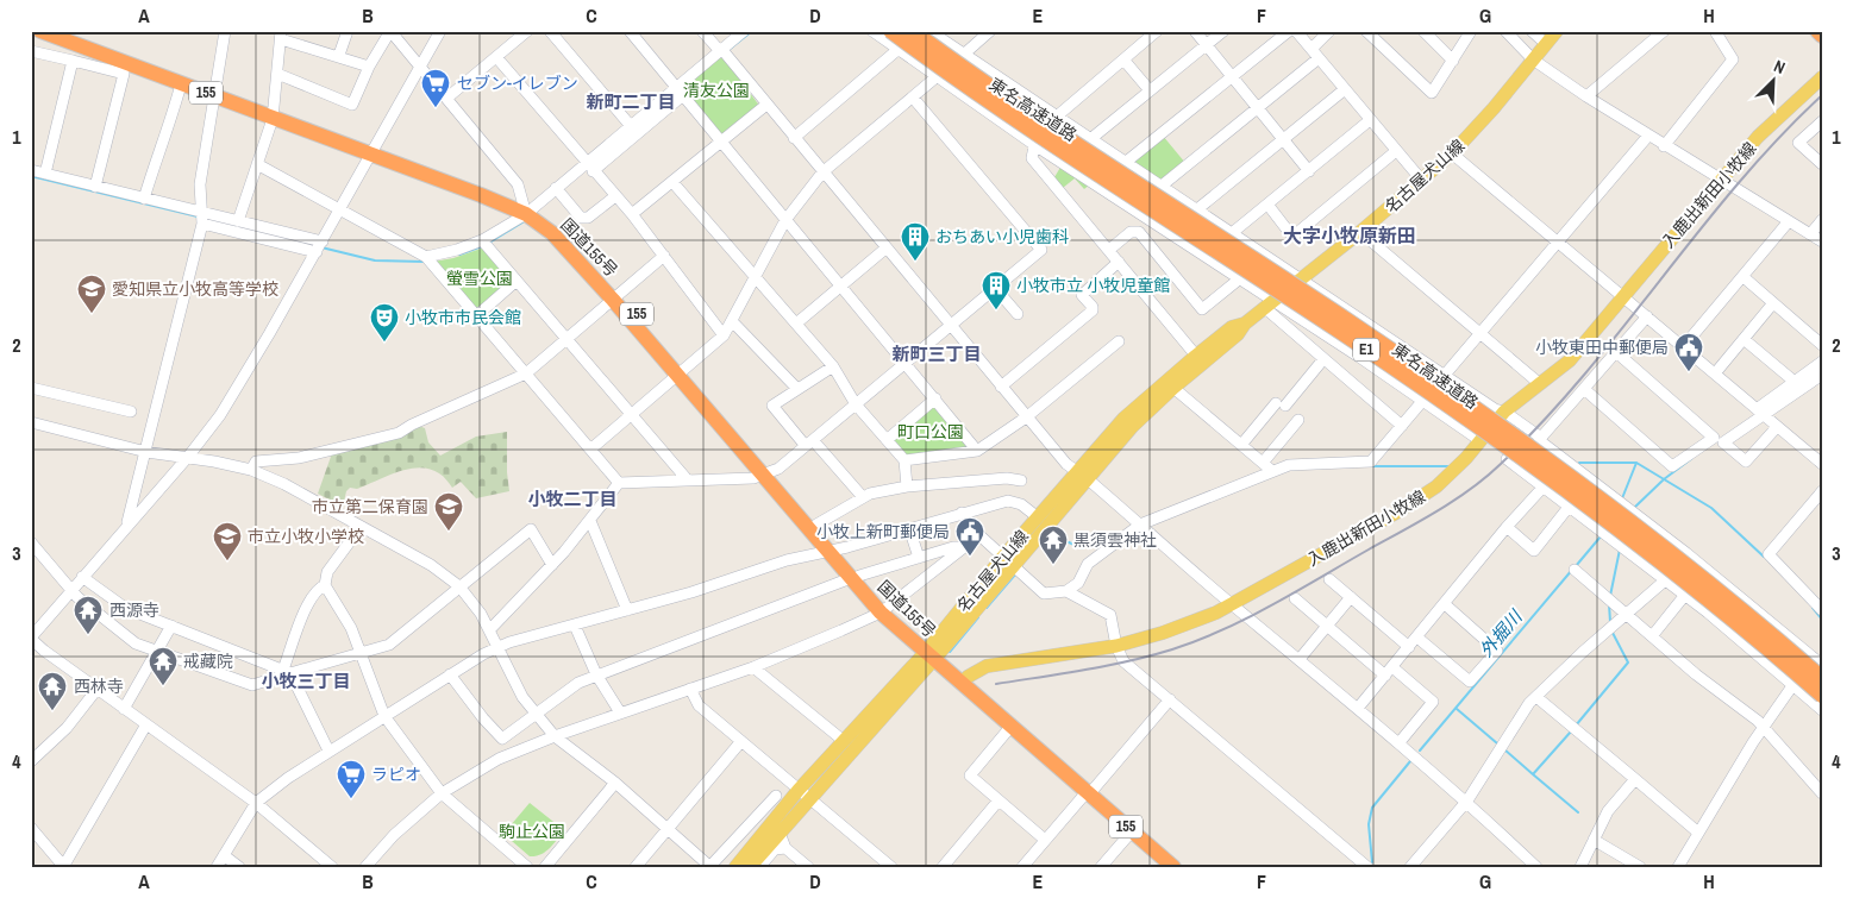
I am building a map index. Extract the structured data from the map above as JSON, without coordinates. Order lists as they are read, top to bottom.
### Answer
{
  "streets": {
    "highway": [
      "155",
      "東名高速道路",
      "国道155号",
      "E1"
    ],
    "main road": ["名古屋犬山線", "入鹿出新田小牧線"]
  },
  "crossings": [
    ["名古屋犬山線", "国道155号"],
    ["入鹿出新田小牧線", "国道155号"]
  ],
  "districts": [
    "新町二丁目",
    "大字小牧原新田",
    "新町三丁目",
    "小牧二丁目",
    "小牧三丁目"
  ],
  "water": ["外掘川"],
  "parks": [
    "清友公園",
    "螢雪公園",
    "町口公園",
    "駒止公園"
  ],
  "places": {
    "supermarket": ["セブン-イレブン", "ラピオ"],
    "building": ["おちあい小児歯科", "小牧市立 小牧児童館"],
    "school or university": ["愛知県立小牧高等学校", "市立第二保育園", "市立小牧小学校"],
    "theatre": ["小牧市市民会館"],
    "public building": ["小牧東田中郵便局", "小牧上新町郵便局"],
    "temple": [
      "黒須雲神社",
      "西源寺",
      "戒藏院",
      "西林寺"
    ]
  },
  "north": "top right",
  "grid": {
    "columns": [
      "A",
      "B",
      "C",
      "D",
      "E",
      "F",
      "G",
      "H"
    ],
    "rows": [
      "1",
      "2",
      "3",
      "4"
    ]
  }
}
